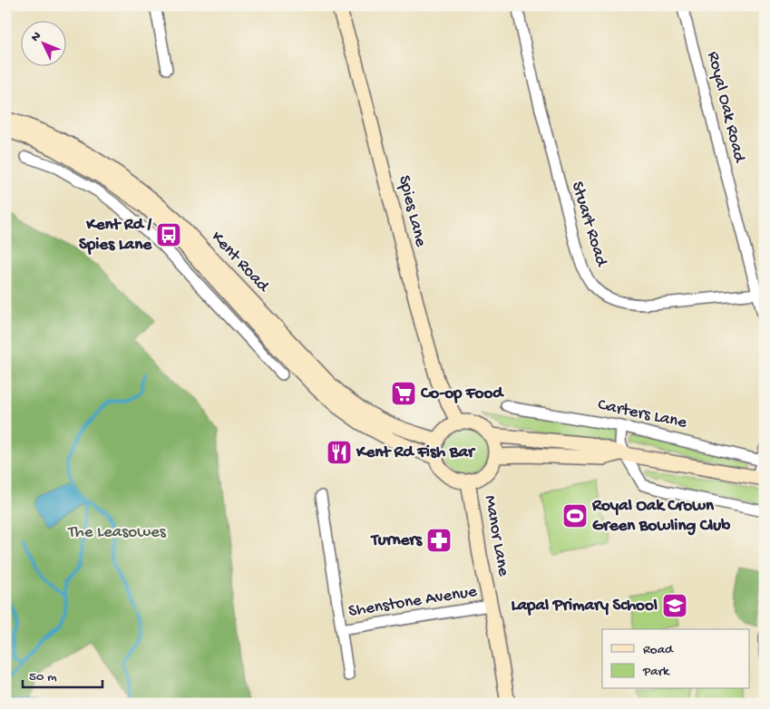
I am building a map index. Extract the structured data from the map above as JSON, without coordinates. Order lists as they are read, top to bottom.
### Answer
{
  "streets": {
    "main road": ["Spies Lane", "Kent Road", "Manor Lane"],
    "street": [
      "Royal Oak Road",
      "Stuart Road",
      "Carters Lane",
      "Shenstone Avenue"
    ]
  },
  "crossings": [
    ["Royal Oak Road", "Stuart Road"],
    ["Spies Lane", "Kent Road"],
    ["Spies Lane", "Manor Lane"],
    ["Kent Road", "Manor Lane"],
    ["Manor Lane", "Shenstone Avenue"]
  ],
  "parks": ["The Leasowes"],
  "places": {
    "bus stop": ["Kent Rd / Spies Lane"],
    "supermarket": ["Co-op Food"],
    "restaurant": ["Kent Rd Fish Bar"],
    "sports": ["Royal Oak Crown Green Bowling Club"],
    "pharmacy": ["Turners"],
    "school or university": ["Lapal Primary School"]
  },
  "legend": ["Road", "Park"],
  "scale_bar": "50 m",
  "north": "top left"
}
